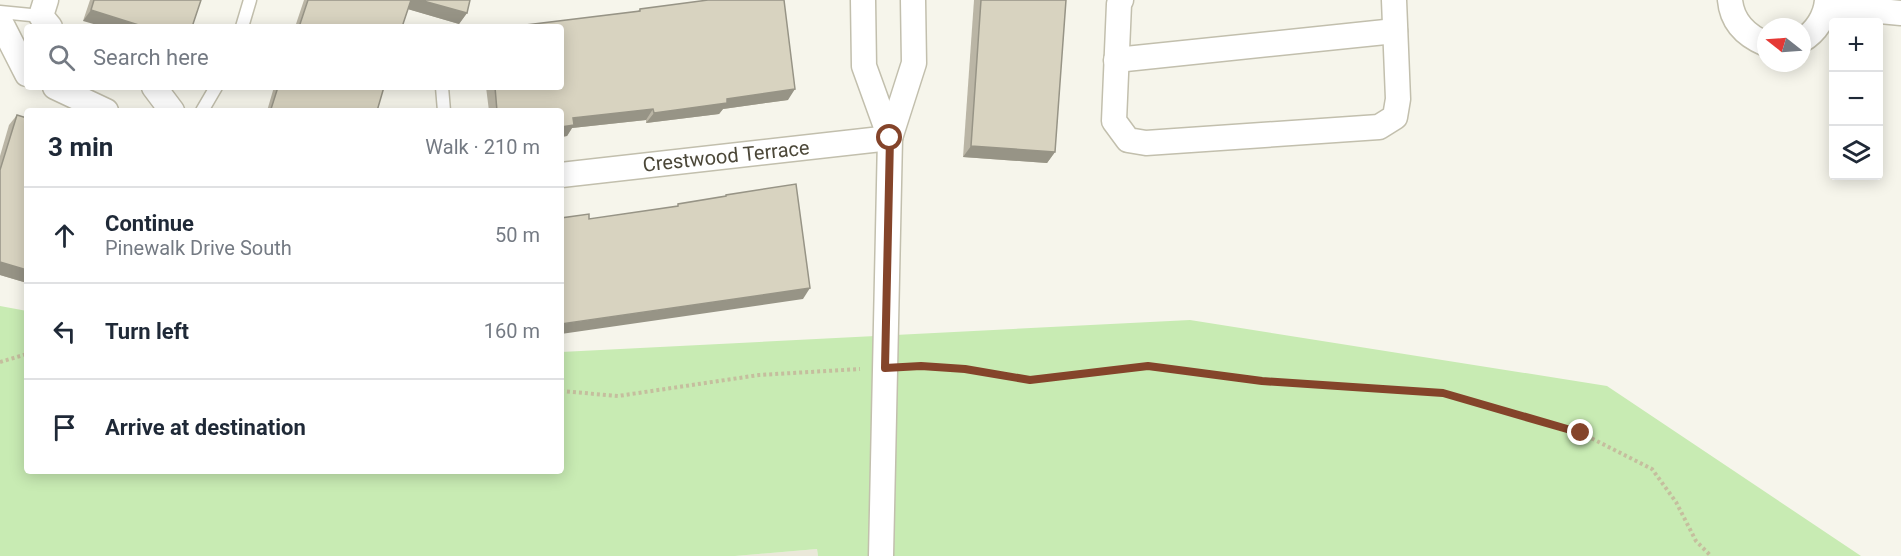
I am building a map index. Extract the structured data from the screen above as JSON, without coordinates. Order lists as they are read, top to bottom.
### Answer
{
  "streets": {
    "street": ["Crestwood Terrace"]
  },
  "north": "left",
  "page": {
    "map_buttons": ["+", "−"],
    "search": "Search here",
    "heading": ["3 min", "Walk · 210 m"],
    "list": [
      ["Continue", "Pinewalk Drive South", "50 m"],
      ["Turn left", "160 m"],
      "Arrive at destination"
    ]
  }
}
